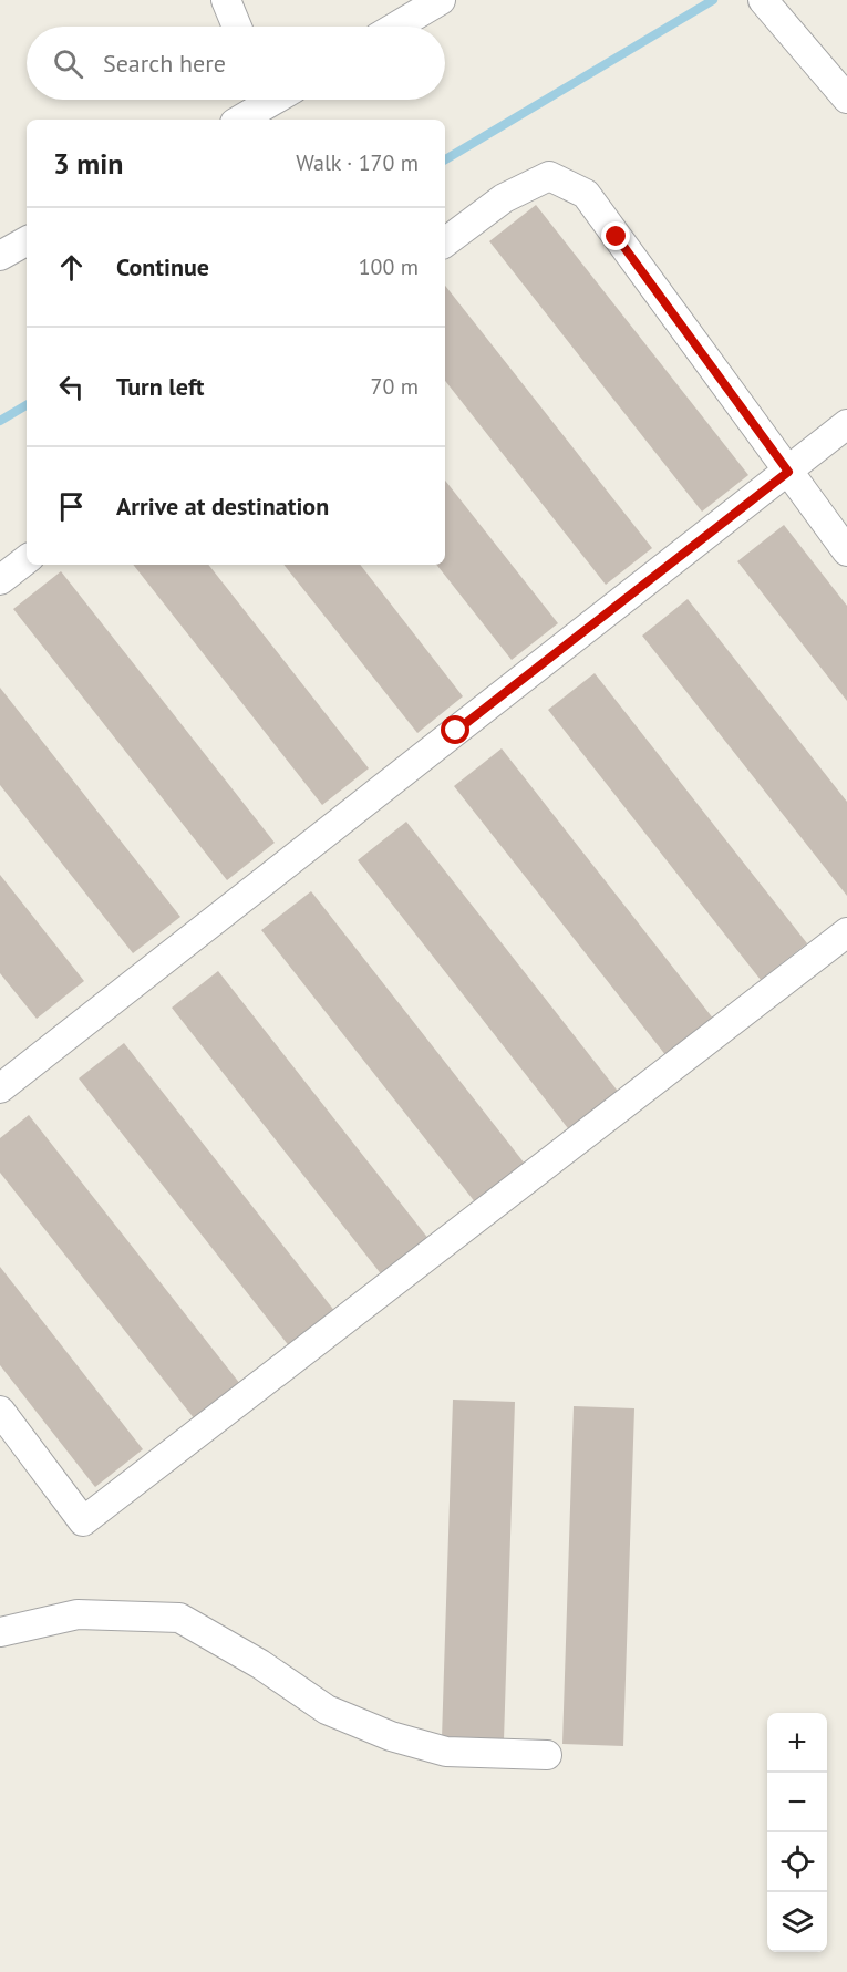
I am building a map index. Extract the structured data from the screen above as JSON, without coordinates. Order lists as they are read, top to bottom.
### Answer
{
  "page": {
    "search": "Search here",
    "heading": ["3 min", "Walk · 170 m"],
    "list": [
      ["Continue", "100 m"],
      ["Turn left", "70 m"],
      "Arrive at destination"
    ],
    "map_buttons": ["+", "−"]
  }
}
